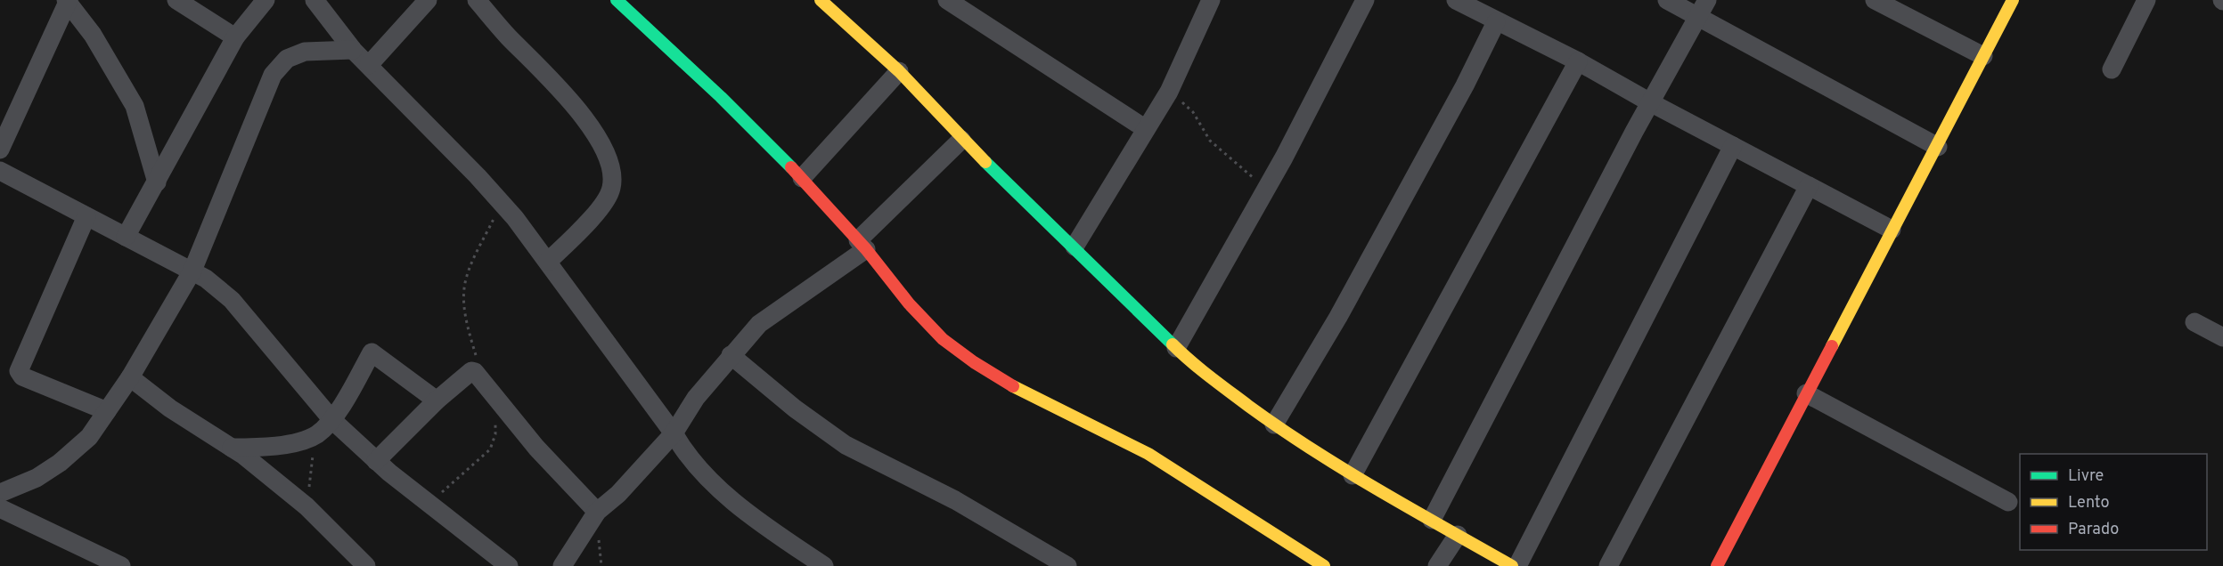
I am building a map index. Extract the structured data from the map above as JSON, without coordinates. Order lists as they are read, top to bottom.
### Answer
{
  "legend": ["Livre", "Lento", "Parado"]
}
